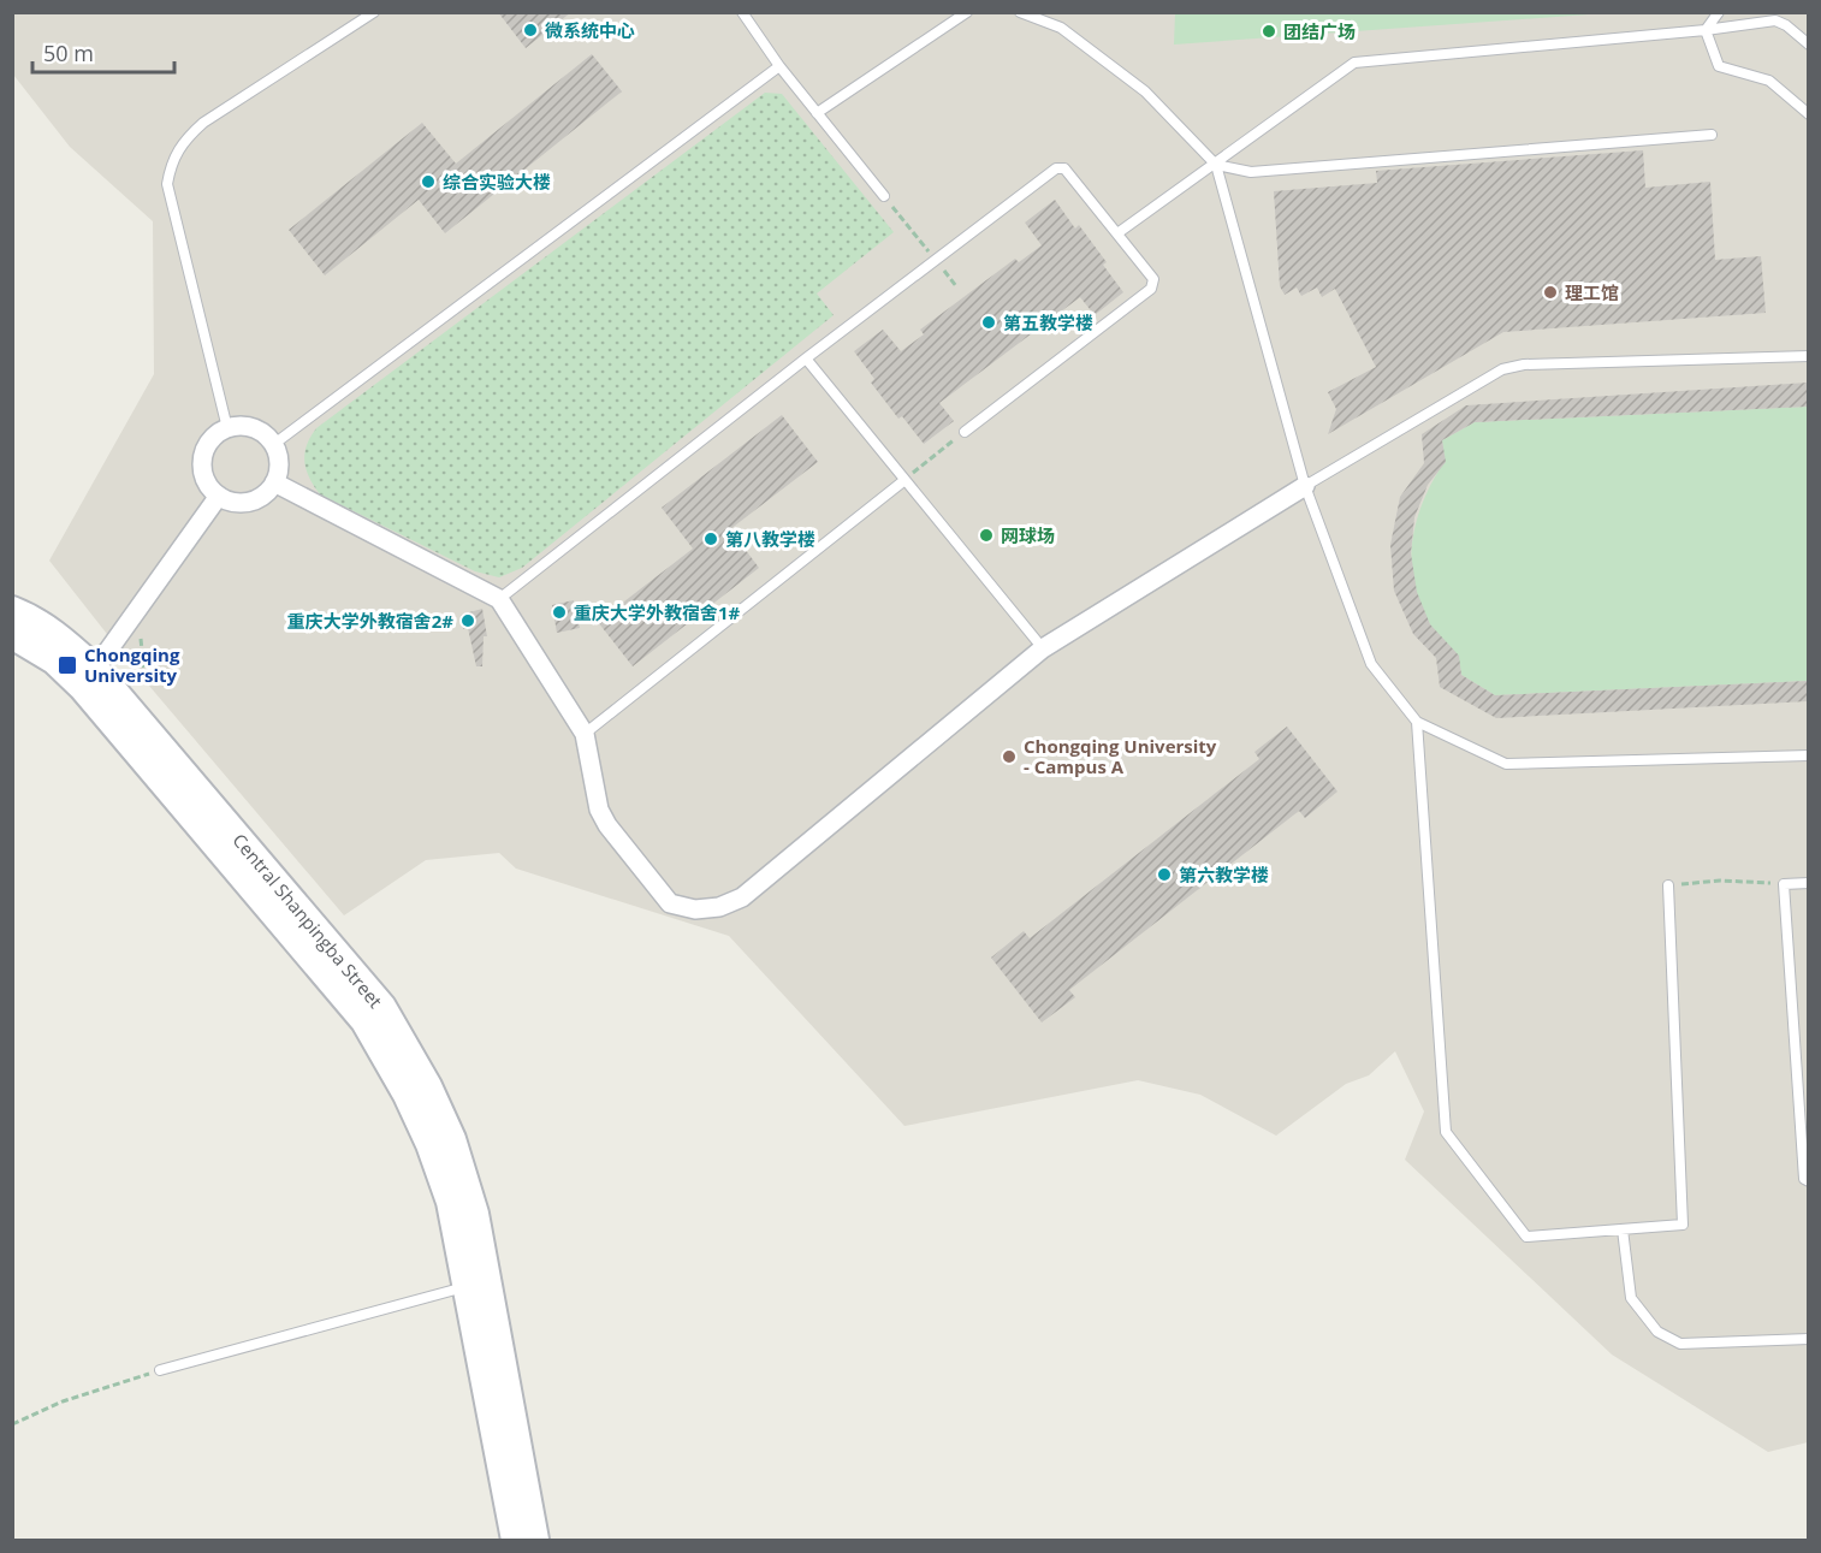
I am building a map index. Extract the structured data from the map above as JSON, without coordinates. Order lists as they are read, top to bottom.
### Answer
{
  "streets": {
    "main road": ["Central Shanpingba Street"]
  },
  "places": {
    "other": [
      "微系统中心",
      "团结广场",
      "综合实验大楼",
      "理工馆",
      "第五教学楼",
      "网球场",
      "第八教学楼",
      "重庆大学外教宿舍1#",
      "重庆大学外教宿舍2#",
      "Chongqing University - Campus A",
      "第六教学楼"
    ],
    "transit": ["Chongqing University"]
  },
  "scale_bar": "50 m"
}
